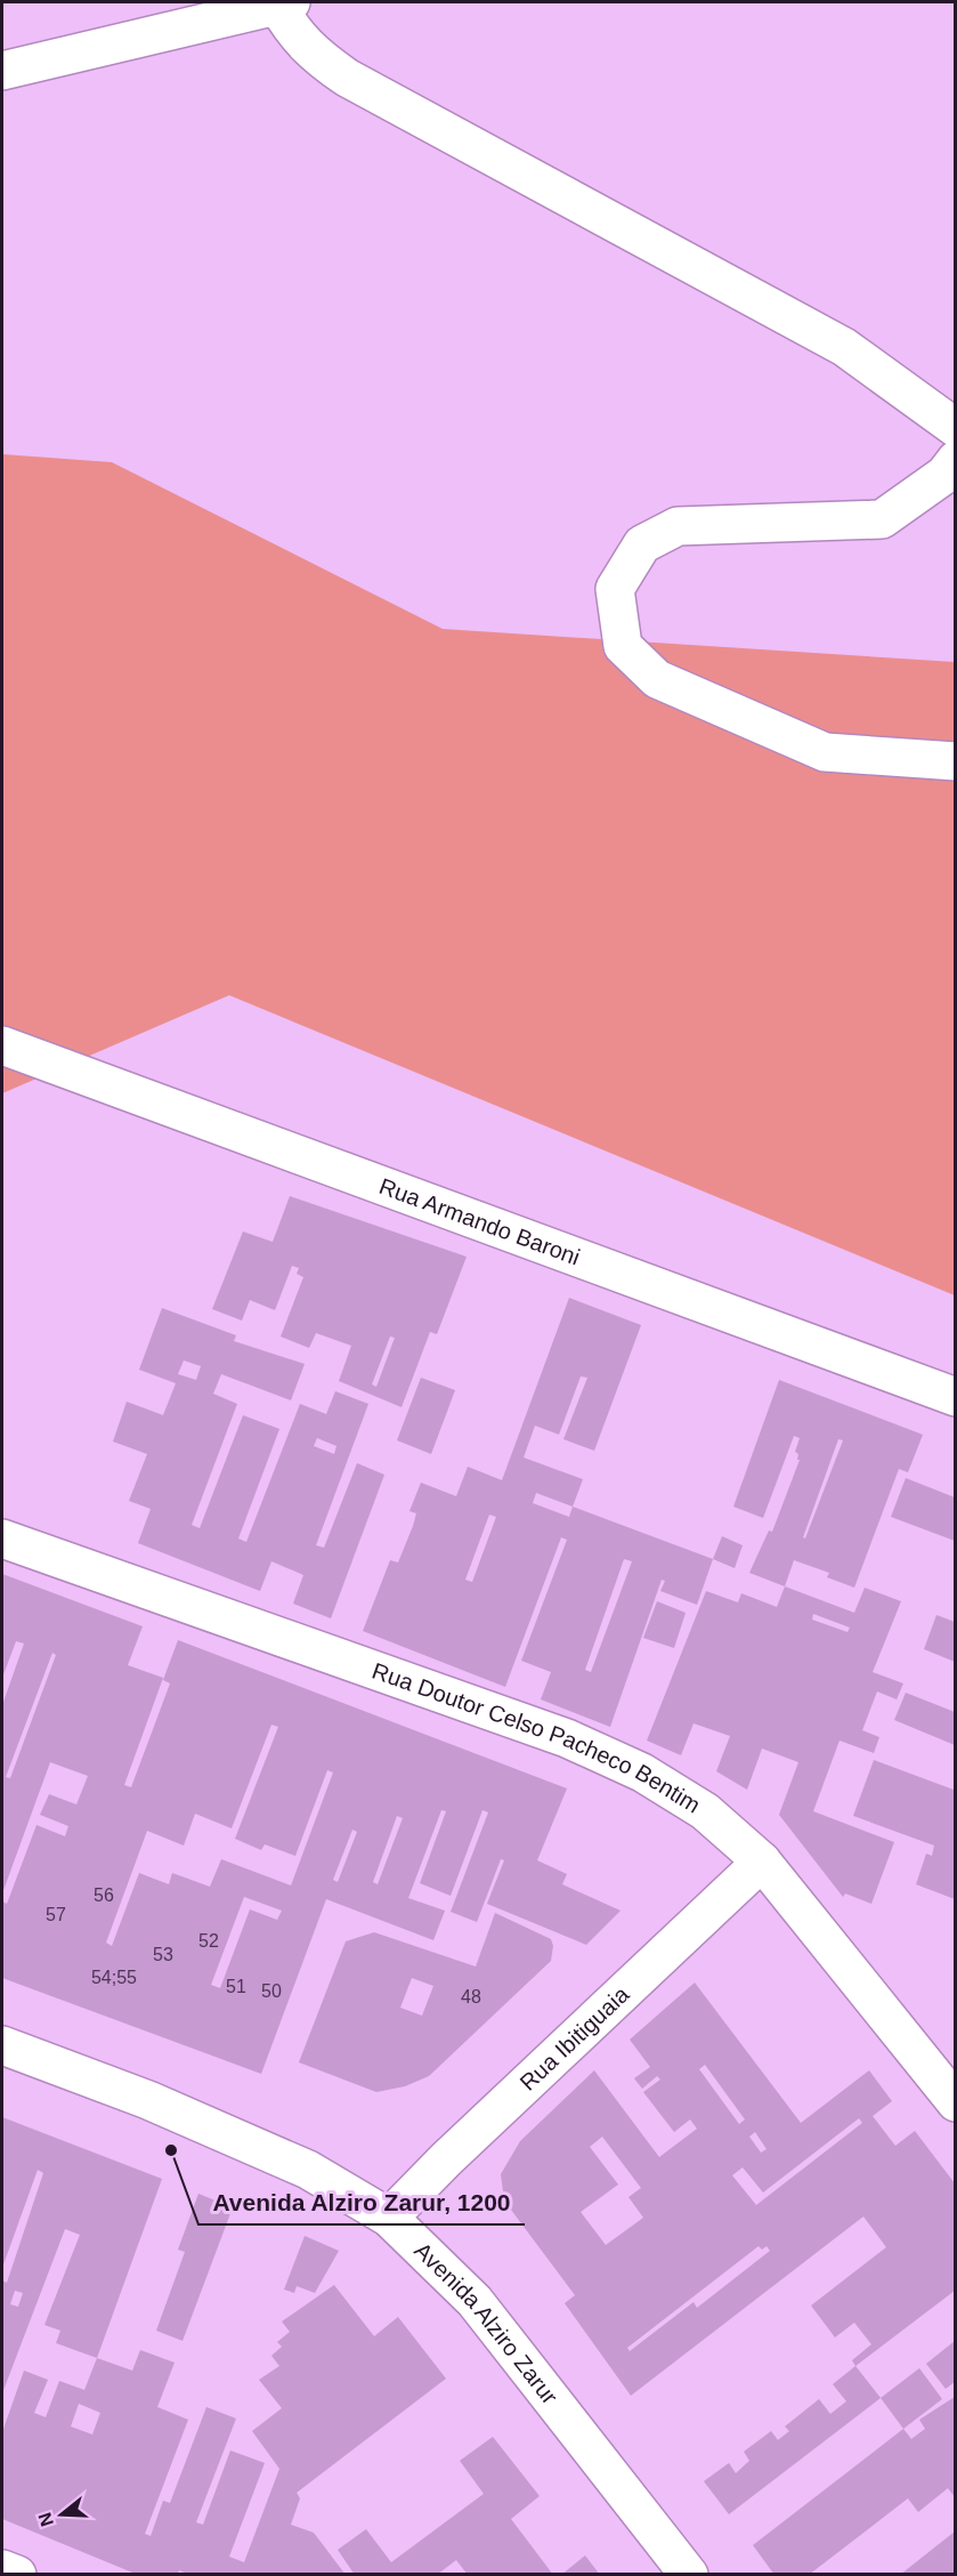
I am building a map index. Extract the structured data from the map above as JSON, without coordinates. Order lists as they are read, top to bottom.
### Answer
{
  "streets": {
    "street": [
      "Rua Armando Baroni",
      "Rua Doutor Celso Pacheco Bentim",
      "Rua Ibitiguaia",
      "Avenida Alziro Zarur"
    ]
  },
  "crossings": [
    ["Rua Doutor Celso Pacheco Bentim", "Rua Ibitiguaia"],
    ["Rua Ibitiguaia", "Avenida Alziro Zarur"]
  ],
  "places": ["Avenida Alziro Zarur, 1200"],
  "house_numbers": [
    "56",
    "57",
    "52",
    "53",
    "54;55",
    "51",
    "50",
    "48"
  ],
  "north": "left"
}
